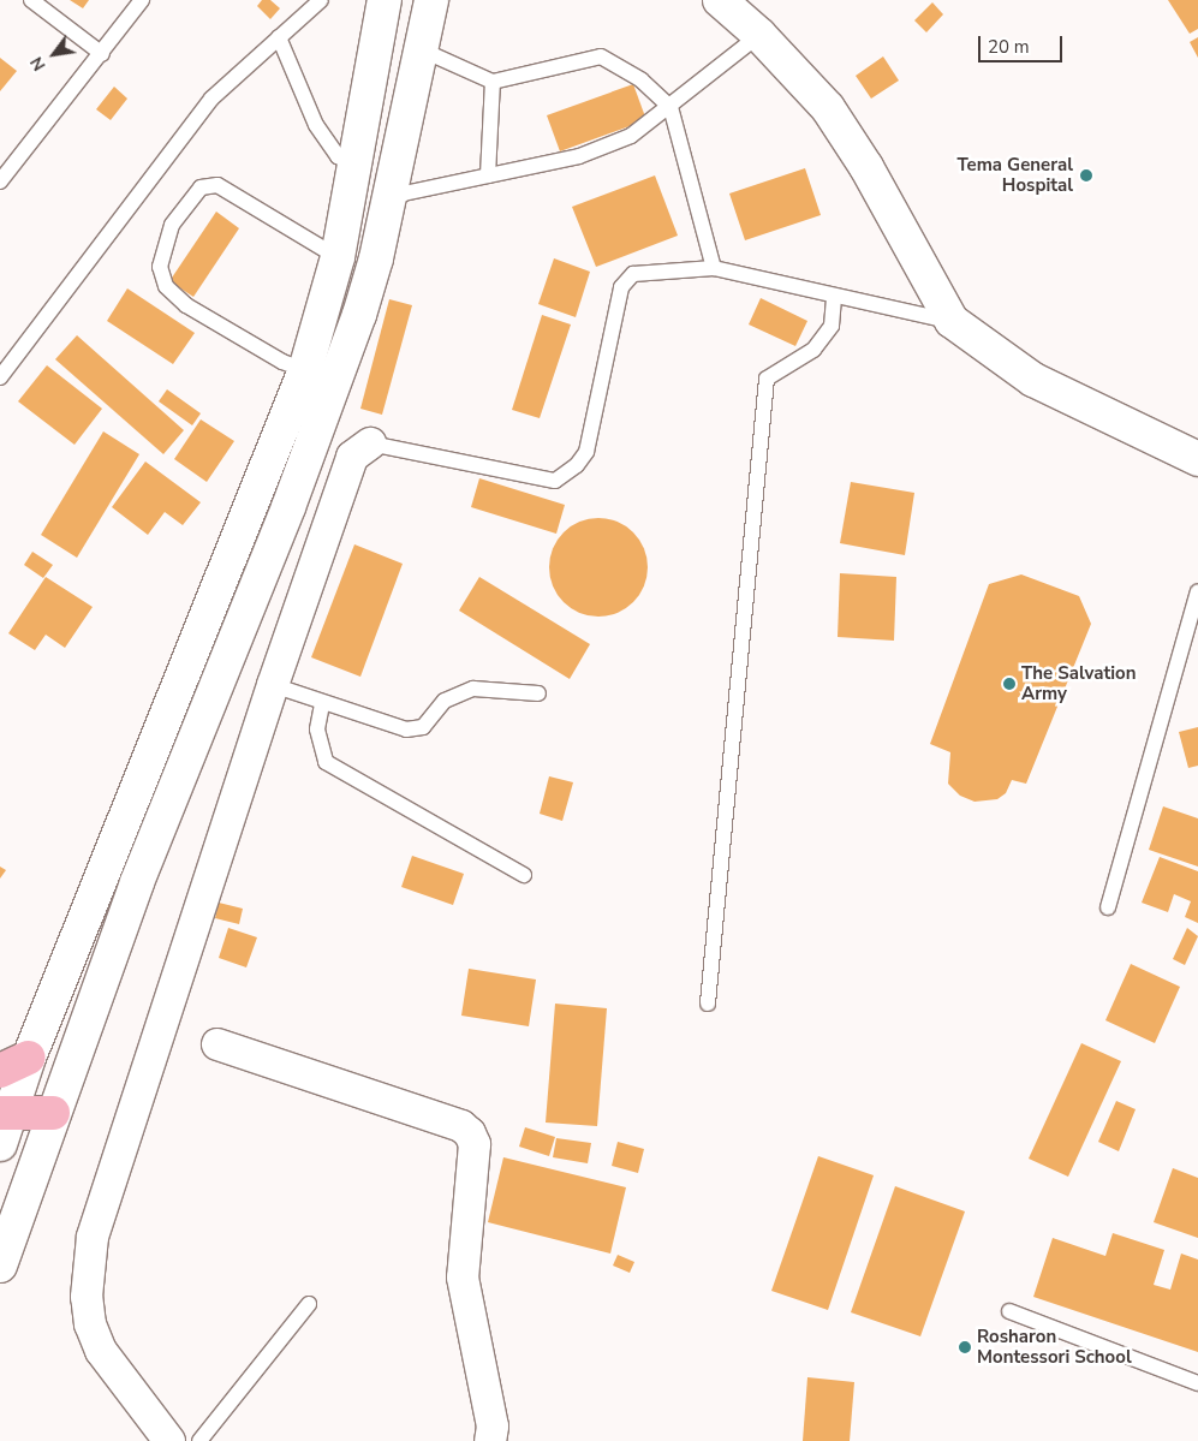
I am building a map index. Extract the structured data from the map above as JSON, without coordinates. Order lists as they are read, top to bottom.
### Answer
{
  "places": ["Tema General Hospital", "The Salvation Army", "Rosharon Montessori School"],
  "scale_bar": "20 m",
  "north": "bottom left"
}
